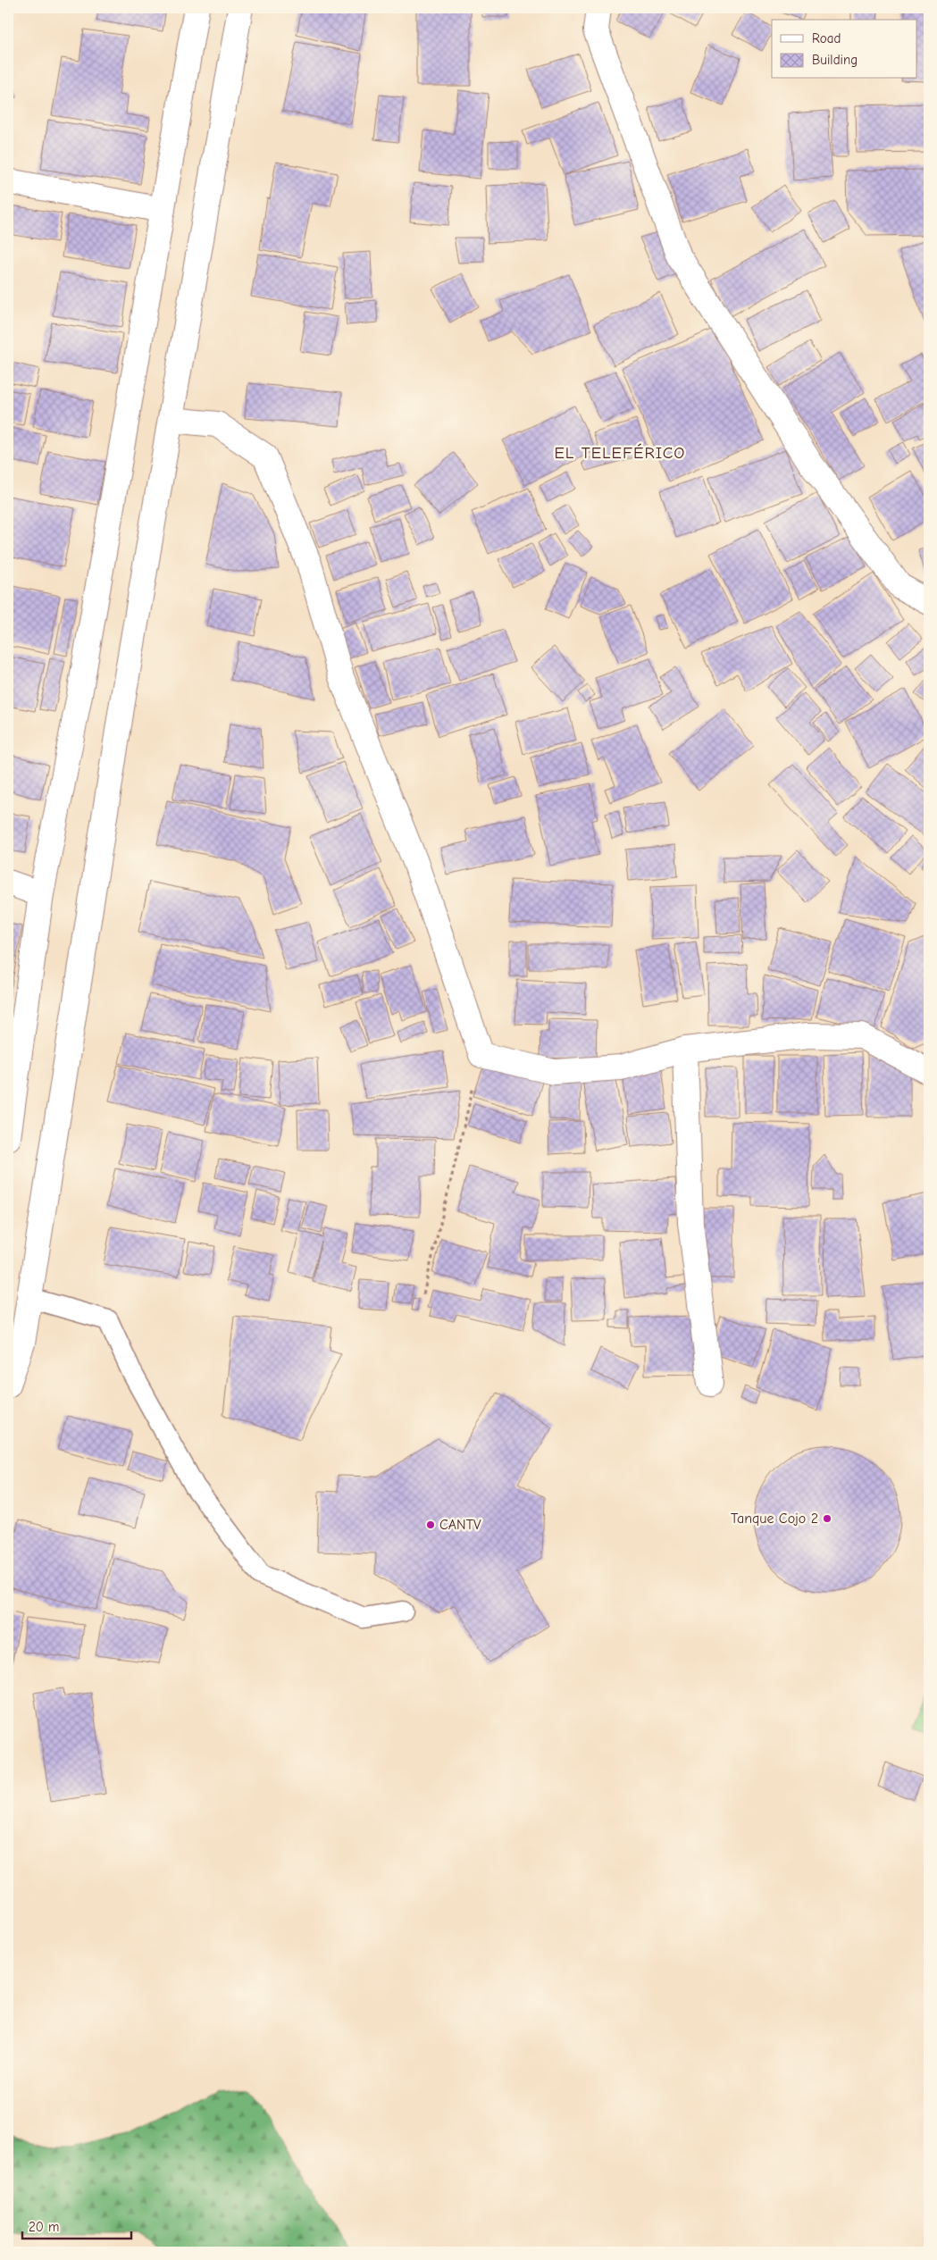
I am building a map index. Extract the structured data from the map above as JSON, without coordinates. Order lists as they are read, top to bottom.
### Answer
{
  "districts": ["EL TELEFÉRICO"],
  "places": ["Tanque Cojo 2", "CANTV"],
  "legend": ["Road", "Building"],
  "scale_bar": "20 m"
}
